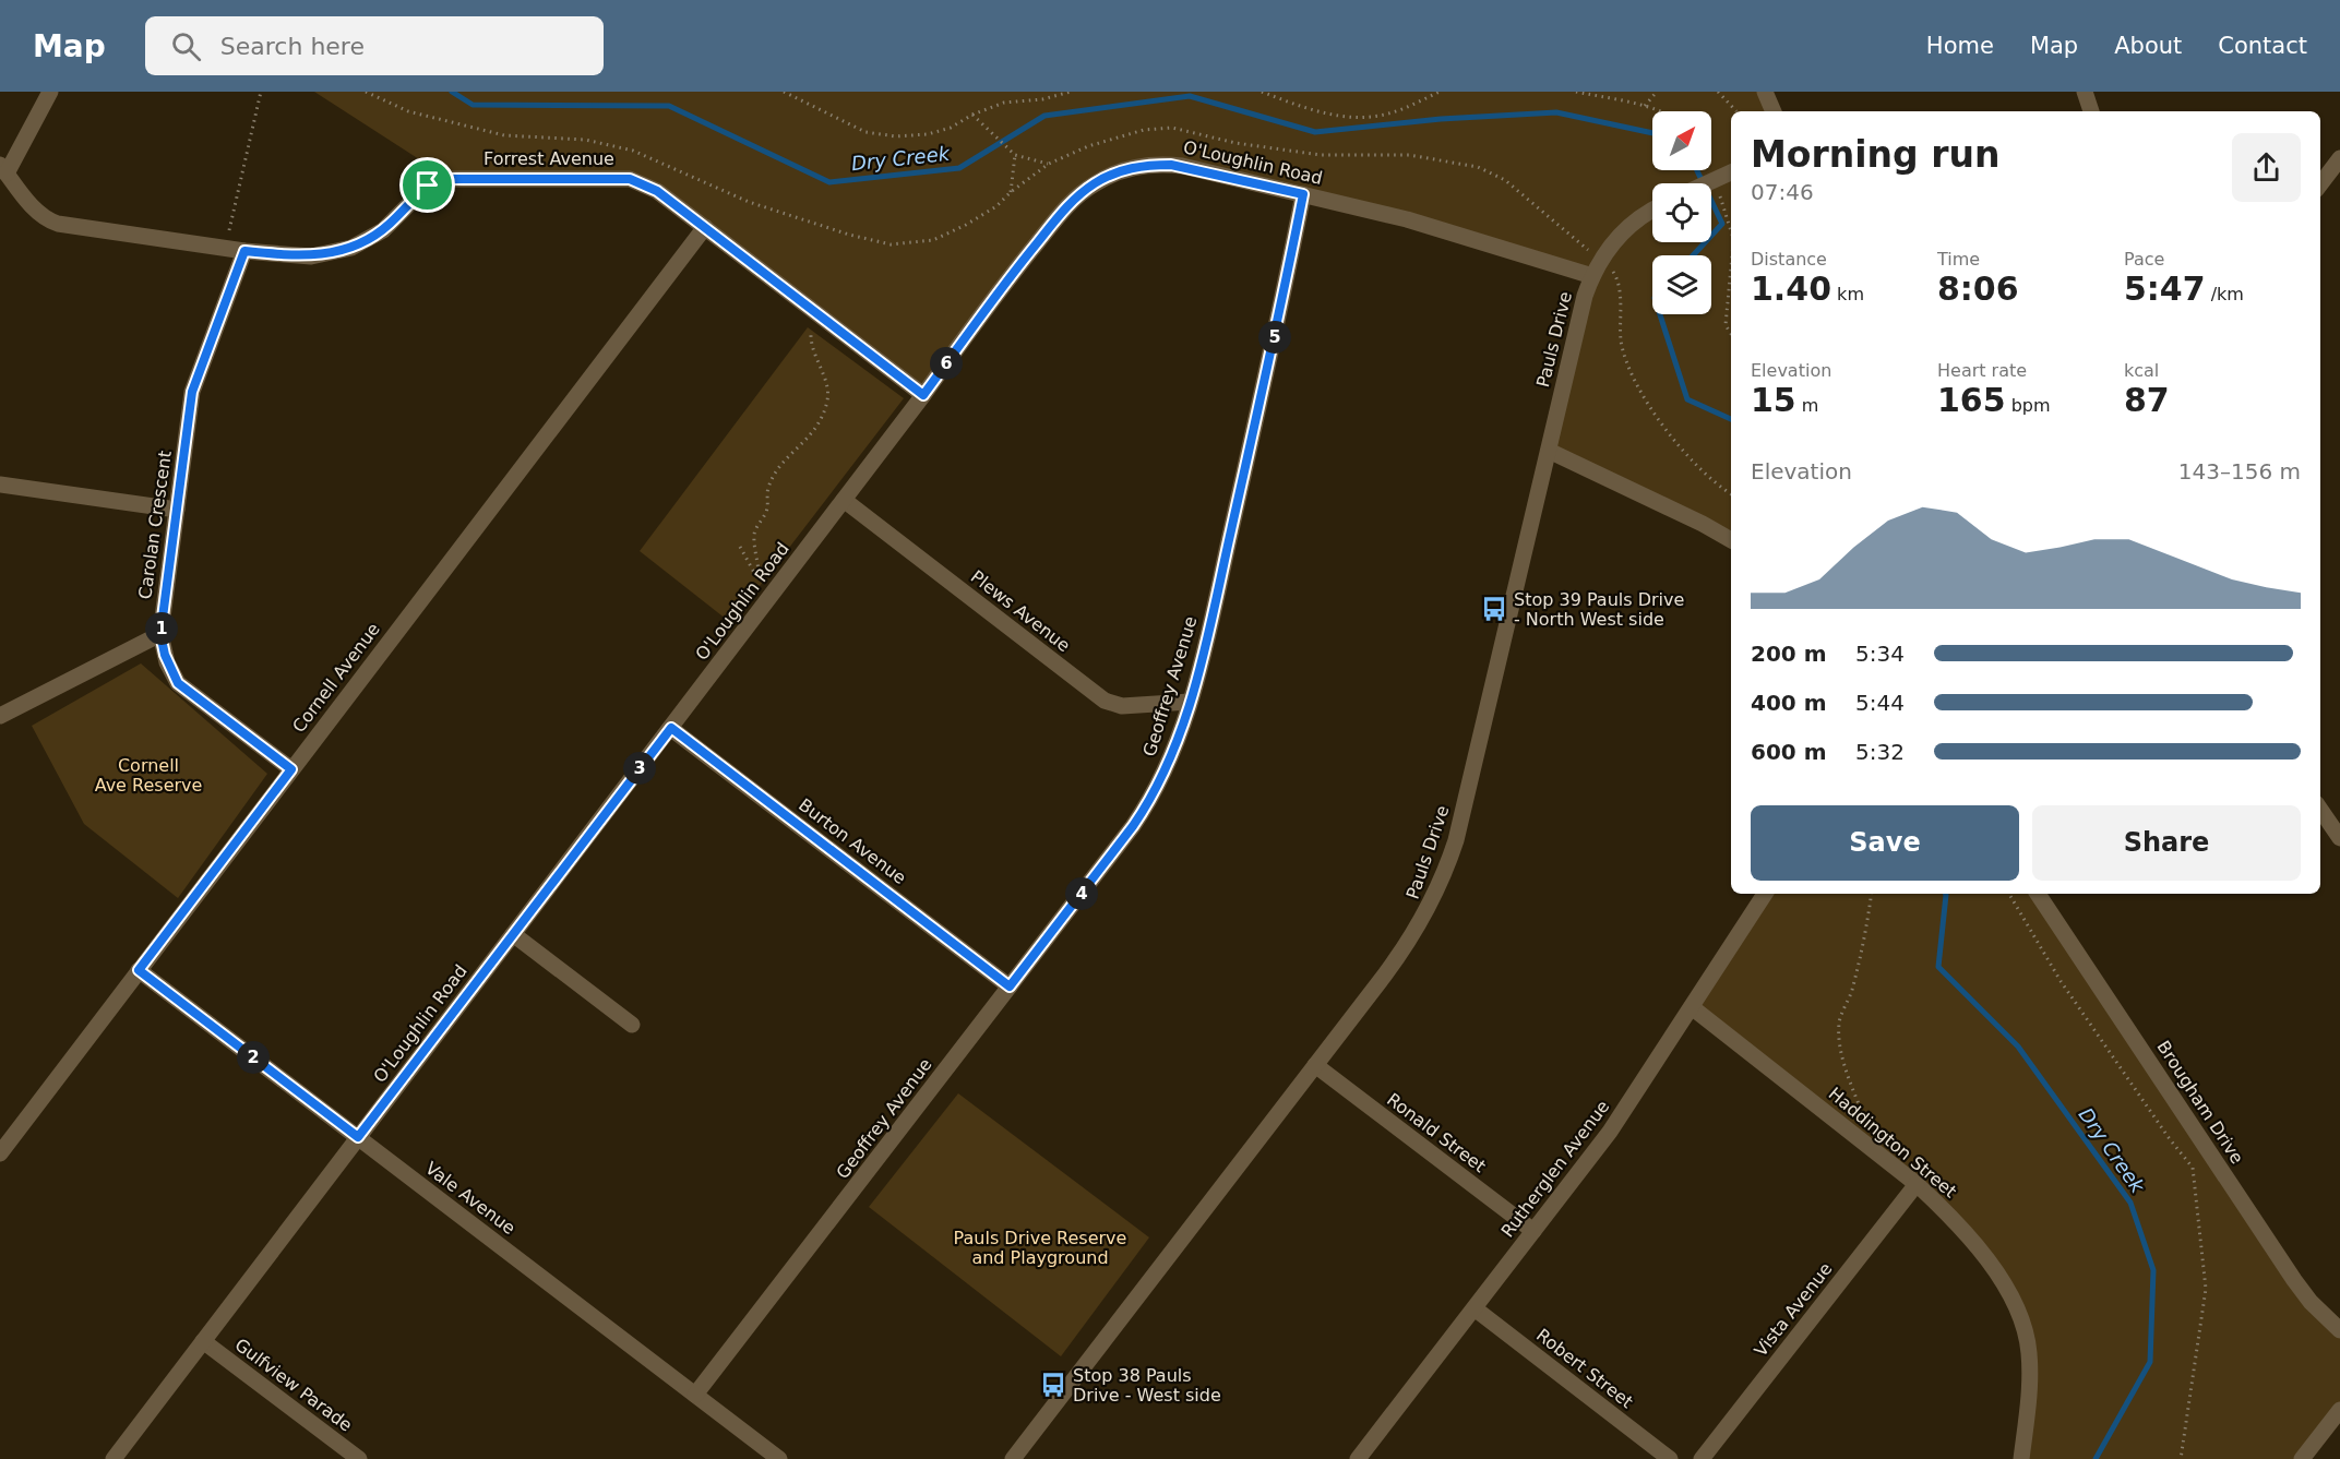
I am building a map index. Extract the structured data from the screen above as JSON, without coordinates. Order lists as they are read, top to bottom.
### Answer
{
  "streets": {
    "street": [
      "Forrest Avenue",
      "O'Loughlin Road",
      "Pauls Drive",
      "Carolan Crescent",
      "Plews Avenue",
      "Cornell Avenue",
      "Geoffrey Avenue",
      "Burton Avenue",
      "Brougham Drive",
      "Ronald Street",
      "Haddington Street",
      "Rutherglen Avenue",
      "Vale Avenue",
      "Vista Avenue",
      "Robert Street",
      "Gulfview Parade"
    ]
  },
  "crossings": [
    ["Forrest Avenue", "O'Loughlin Road"],
    ["Forrest Avenue", "Carolan Crescent"],
    ["Forrest Avenue", "Cornell Avenue"],
    ["O'Loughlin Road", "Pauls Drive"],
    ["O'Loughlin Road", "Plews Avenue"],
    ["O'Loughlin Road", "Geoffrey Avenue"],
    ["O'Loughlin Road", "Burton Avenue"],
    ["O'Loughlin Road", "Vale Avenue"],
    ["O'Loughlin Road", "Gulfview Parade"],
    ["Pauls Drive", "Ronald Street"],
    ["Plews Avenue", "Geoffrey Avenue"],
    ["Cornell Avenue", "Vale Avenue"],
    ["Geoffrey Avenue", "Burton Avenue"],
    ["Geoffrey Avenue", "Vale Avenue"],
    ["Ronald Street", "Rutherglen Avenue"],
    ["Haddington Street", "Rutherglen Avenue"],
    ["Haddington Street", "Vista Avenue"],
    ["Rutherglen Avenue", "Robert Street"]
  ],
  "water": ["Dry Creek"],
  "parks": ["Cornell Ave Reserve", "Pauls Drive Reserve and Playground"],
  "places": {
    "bus stop": ["Stop 39 Pauls Drive - North West side", "Stop 38 Pauls Drive - West side"]
  },
  "north": "top right",
  "page": {
    "header": "Map",
    "search": "Search here",
    "nav": [
      "Home",
      "Map",
      "About",
      "Contact"
    ],
    "heading": ["Morning run", "07:46"],
    "stats": [
      ["Distance", "1.40 km"],
      ["Time", "8:06"],
      ["Pace", "5:47 /km"],
      ["Elevation", "15 m"],
      ["Heart rate", "165 bpm"],
      ["kcal", "87"]
    ],
    "pins": [
      "5",
      "6",
      "1",
      "3",
      "4",
      "2"
    ],
    "chart": ["Elevation", "143–156 m"],
    "list": [
      {
        "name": "200 m",
        "note": "5:34"
      },
      {
        "name": "400 m",
        "note": "5:44"
      },
      {
        "name": "600 m",
        "note": "5:32"
      }
    ],
    "buttons": ["Save", "Share"]
  }
}
